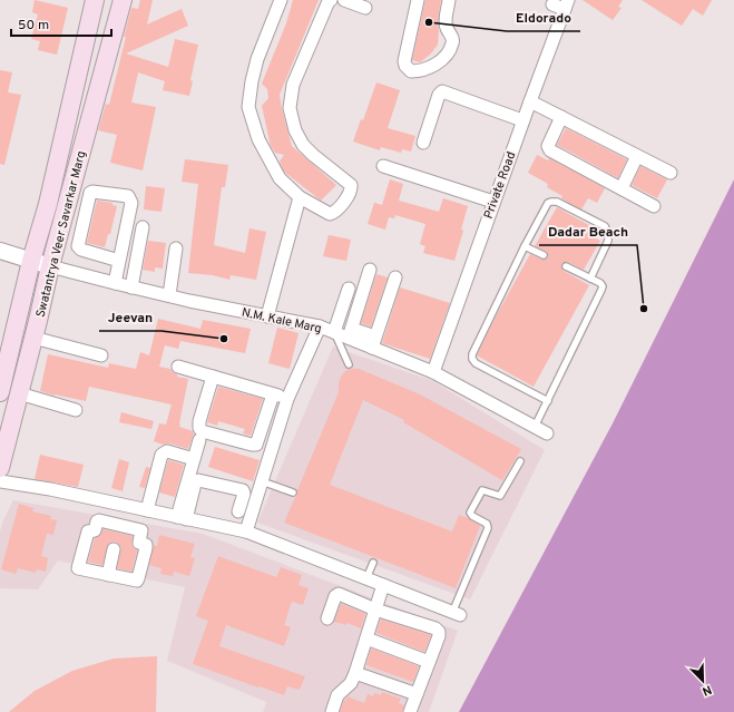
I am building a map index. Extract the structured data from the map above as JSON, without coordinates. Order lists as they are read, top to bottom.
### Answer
{
  "streets": {
    "main road": ["Swatantrya Veer Savarkar Marg"],
    "street": ["Private Road", "N.M. Kale Marg"]
  },
  "crossings": [
    ["Private Road", "N.M. Kale Marg"],
    ["Swatantrya Veer Savarkar Marg", "N.M. Kale Marg"]
  ],
  "places": ["Eldorado", "Dadar Beach", "Jeevan"],
  "scale_bar": "50 m",
  "north": "bottom right"
}
